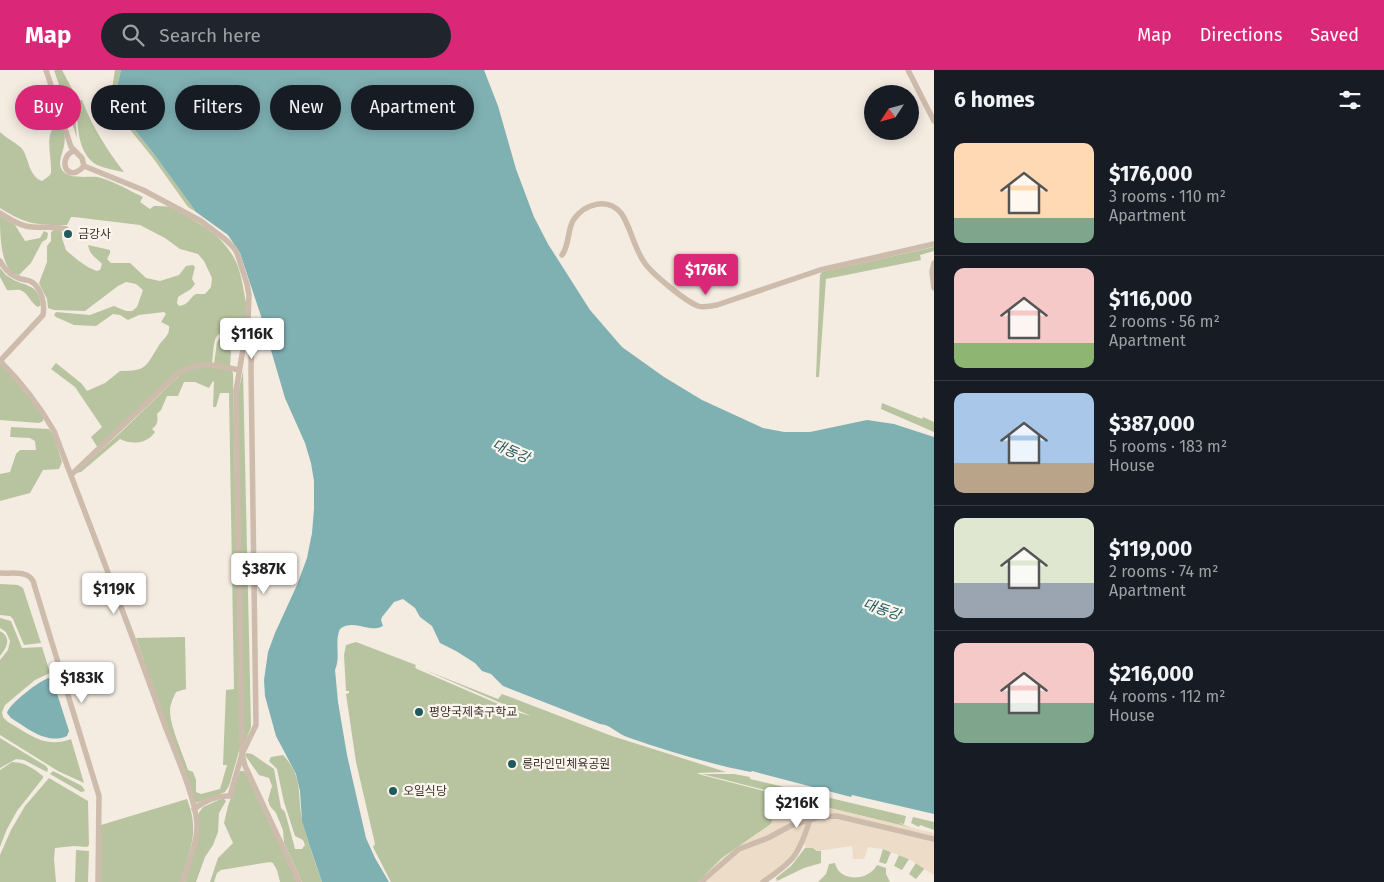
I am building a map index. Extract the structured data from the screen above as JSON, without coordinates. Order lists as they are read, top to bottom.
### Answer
{
  "water": ["대동강"],
  "places": [
    "금강사",
    "평양국제축구학교",
    "릉라인민체육공원",
    "오일식당"
  ],
  "north": "bottom left",
  "page": {
    "header": "Map",
    "search": "Search here",
    "nav": ["Map", "Directions", "Saved"],
    "heading": "6 homes",
    "chip": [
      "Buy",
      "Rent",
      "Filters",
      "New",
      "Apartment"
    ],
    "list": [
      {
        "name": "$176,000",
        "note": "3 rooms · 110 m² · Apartment"
      },
      {
        "name": "$116,000",
        "note": "2 rooms · 56 m² · Apartment"
      },
      {
        "name": "$387,000",
        "note": "5 rooms · 183 m² · House"
      },
      {
        "name": "$119,000",
        "note": "2 rooms · 74 m² · Apartment"
      },
      {
        "name": "$216,000",
        "note": "4 rooms · 112 m² · House"
      }
    ],
    "price": [
      "$176K",
      "$116K",
      "$387K",
      "$119K",
      "$183K",
      "$216K"
    ]
  }
}
